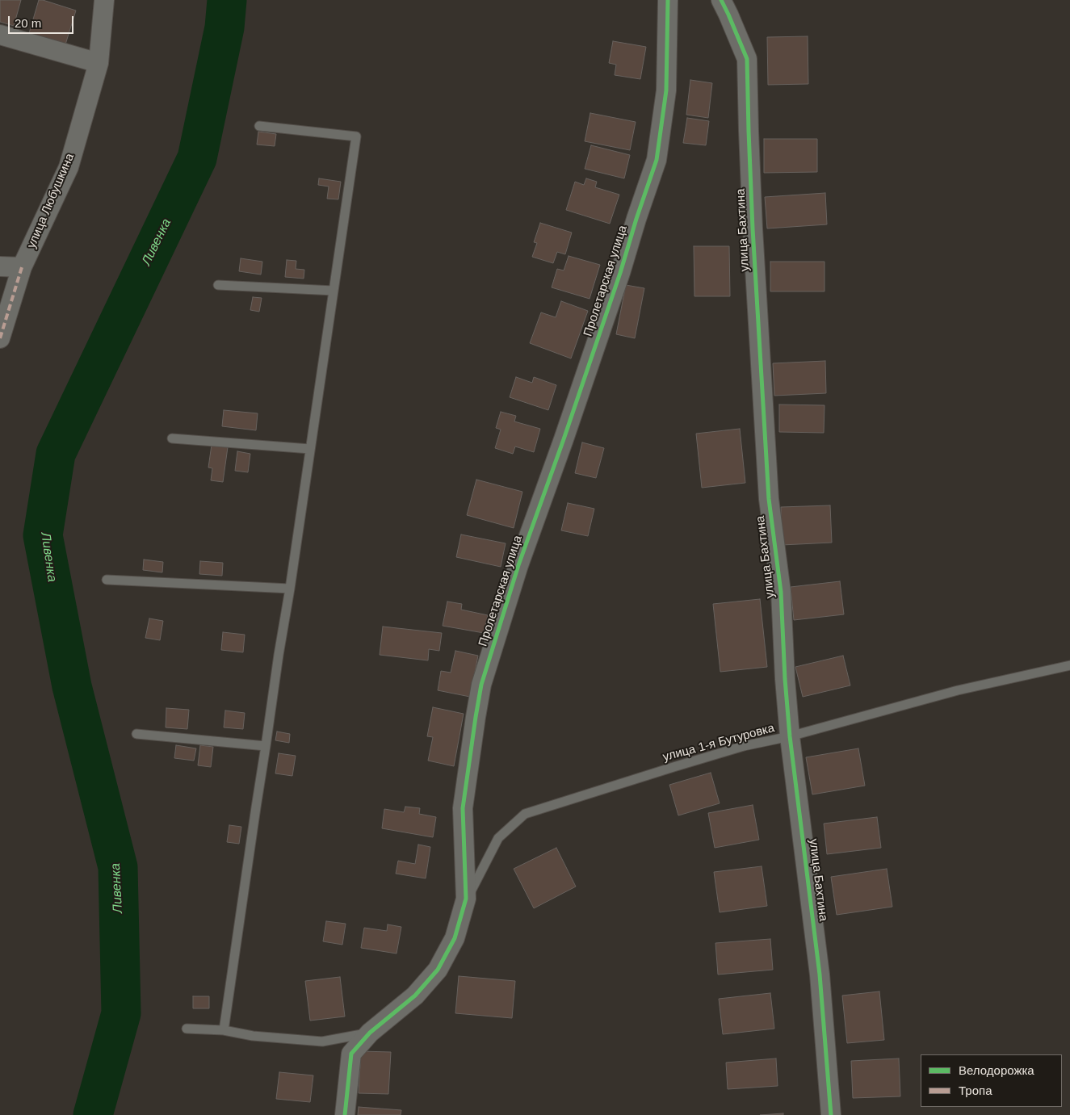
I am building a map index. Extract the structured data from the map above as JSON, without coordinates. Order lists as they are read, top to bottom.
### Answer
{
  "streets": {
    "street": ["улица Любушкина", "улица Бахтина", "Пролетарская улица"],
    "lane": ["улица 1-я Бутуровка"]
  },
  "crossings": [
    ["улица Бахтина", "улица 1-я Бутуровка"],
    ["Пролетарская улица", "улица 1-я Бутуровка"]
  ],
  "water": ["Ливенка"],
  "legend": ["Велодорожка", "Тропа"],
  "scale_bar": "20 m"
}
